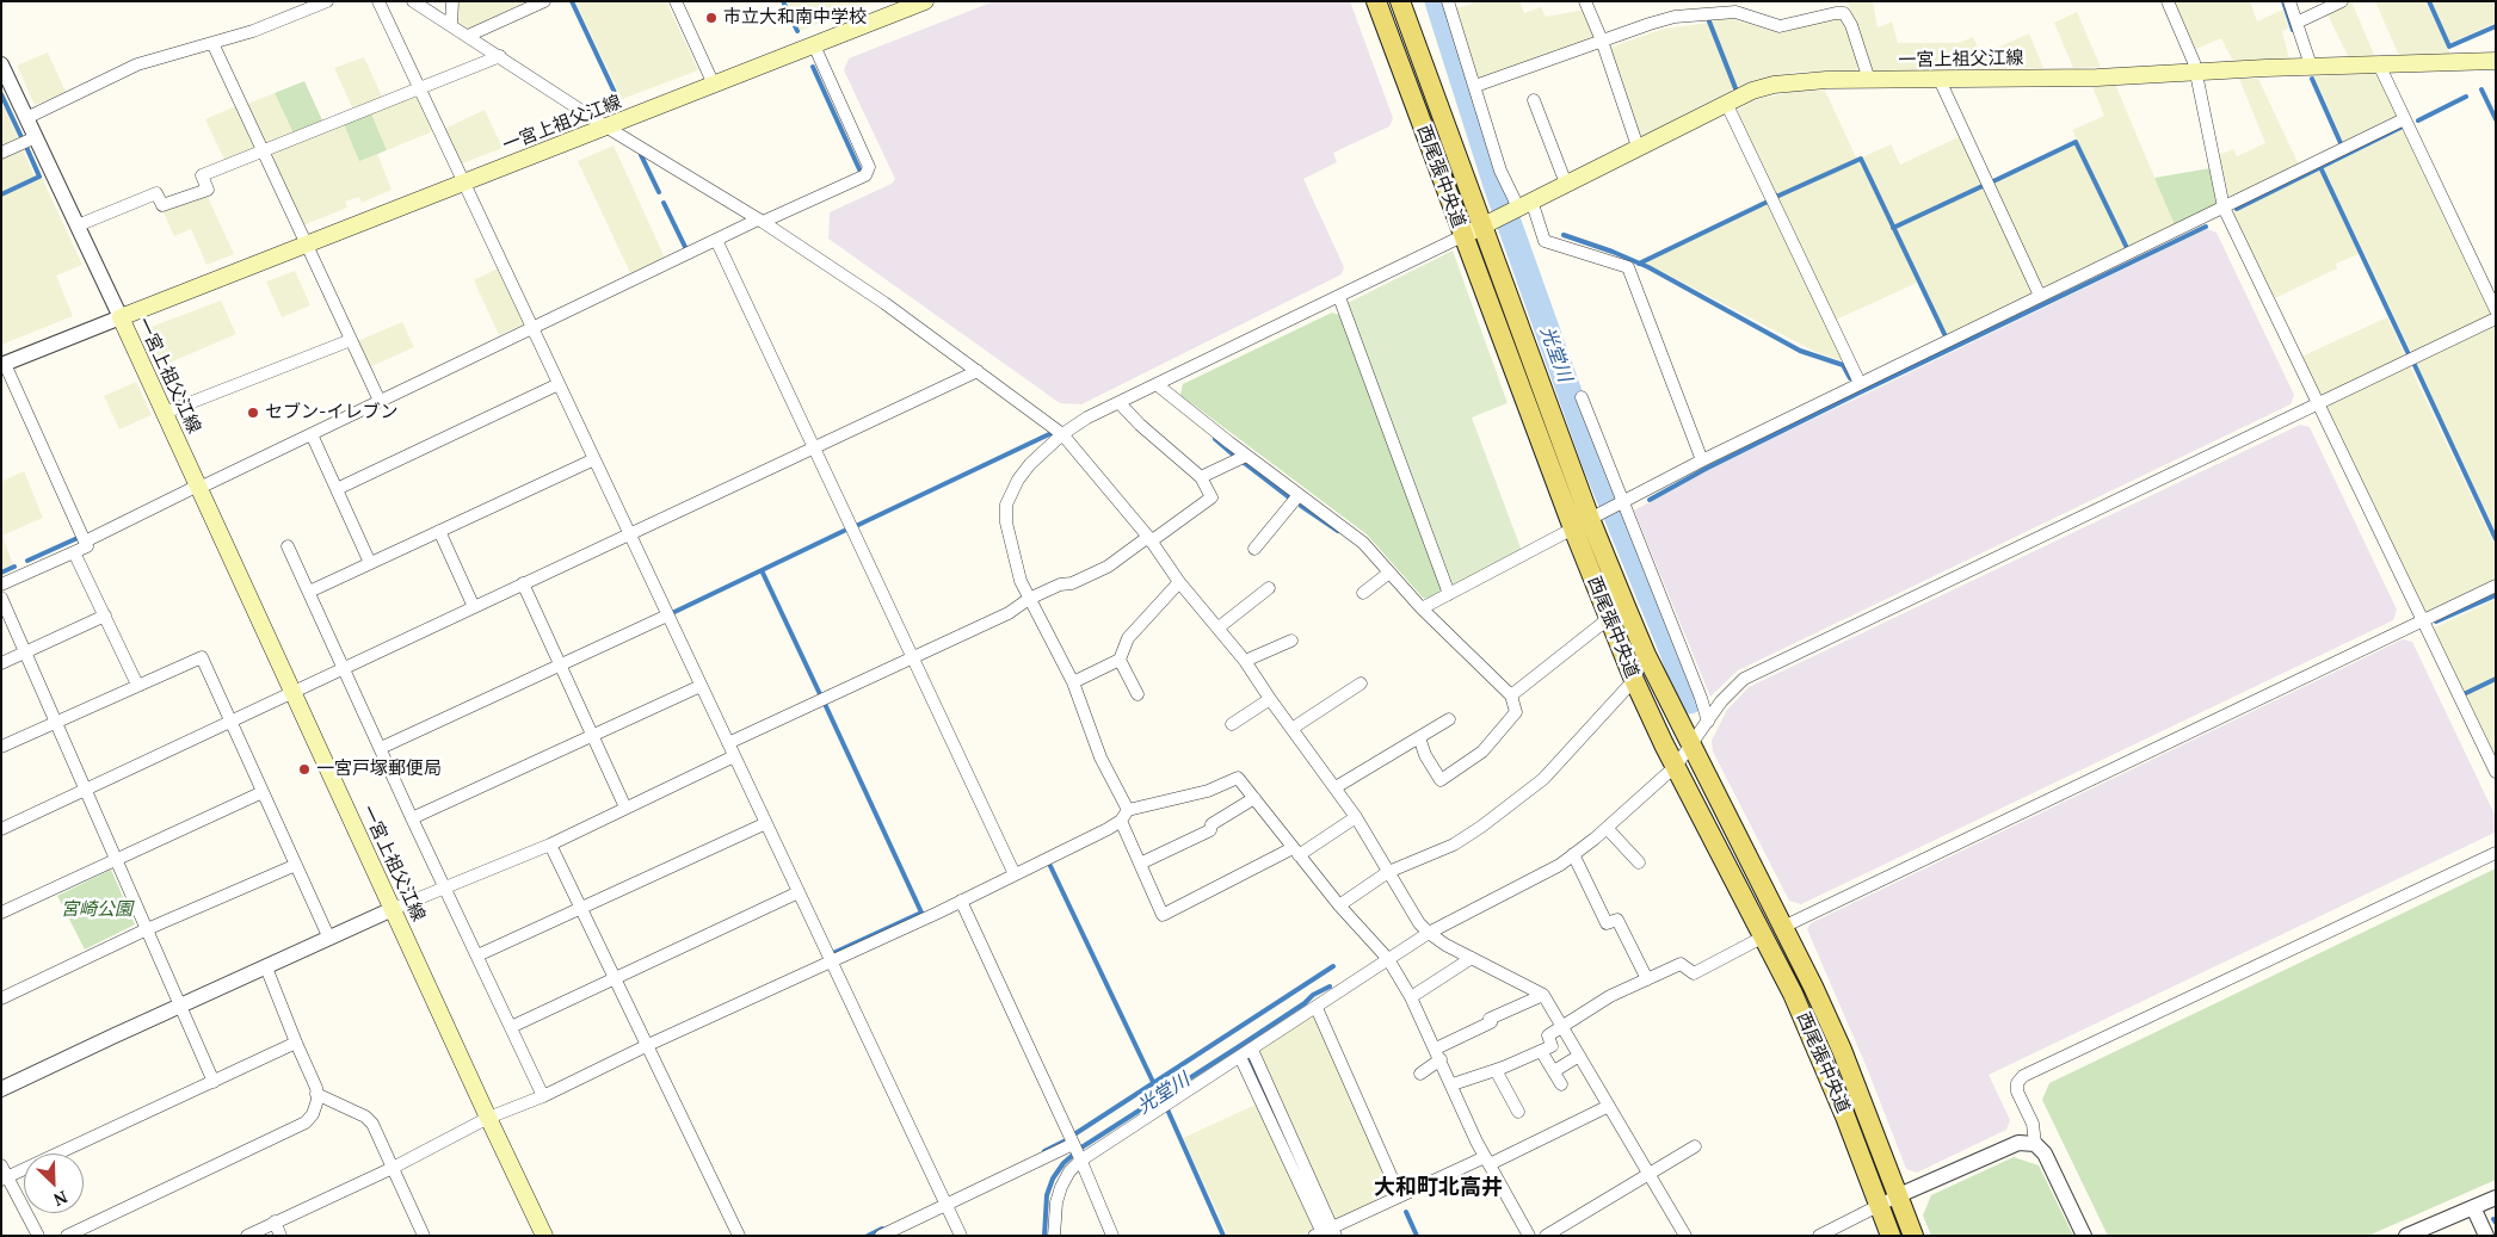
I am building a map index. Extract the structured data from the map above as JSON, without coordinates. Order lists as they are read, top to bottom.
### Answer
{
  "streets": {
    "main road": ["一宮上祖父江線", "西尾張中央道"]
  },
  "crossings": [
    ["一宮上祖父江線", "西尾張中央道"]
  ],
  "districts": ["大和町北高井"],
  "water": ["光堂川"],
  "parks": ["宮崎公園"],
  "places": ["市立大和南中学校", "セブン-イレブン", "一宮戸塚郵便局"],
  "north": "bottom right"
}
